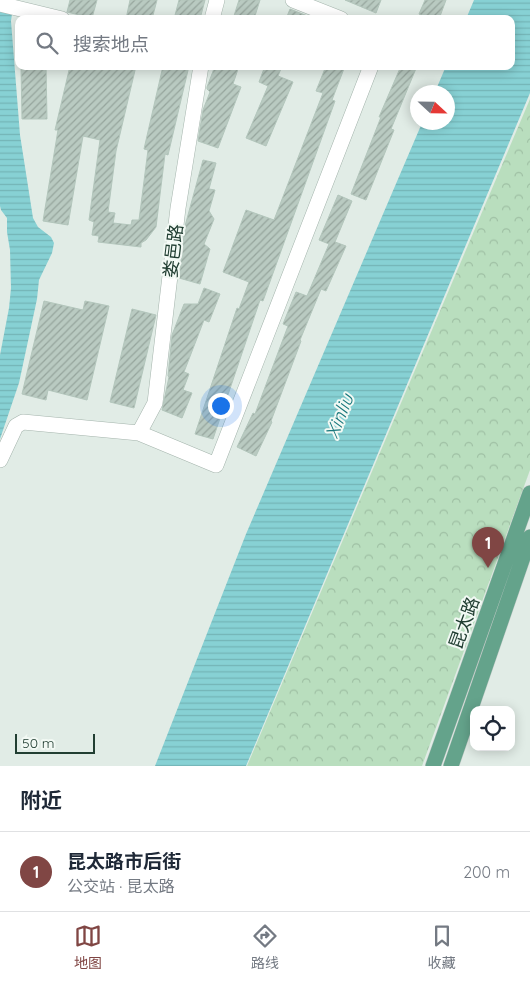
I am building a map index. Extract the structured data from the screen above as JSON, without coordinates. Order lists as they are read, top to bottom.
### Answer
{
  "streets": {
    "main road": ["昆太路"],
    "street": ["娄邑路"]
  },
  "water": ["Xinliu"],
  "scale_bar": "50 m",
  "north": "right",
  "page": {
    "search": "搜索地点",
    "pins": "1",
    "scale": "50 m",
    "heading": "附近",
    "list": [
      {
        "mark": "1",
        "name": "昆太路市后街",
        "note": "公交站 · 昆太路",
        "value": "200 m"
      }
    ],
    "nav": ["地图", "路线", "收藏"]
  }
}
